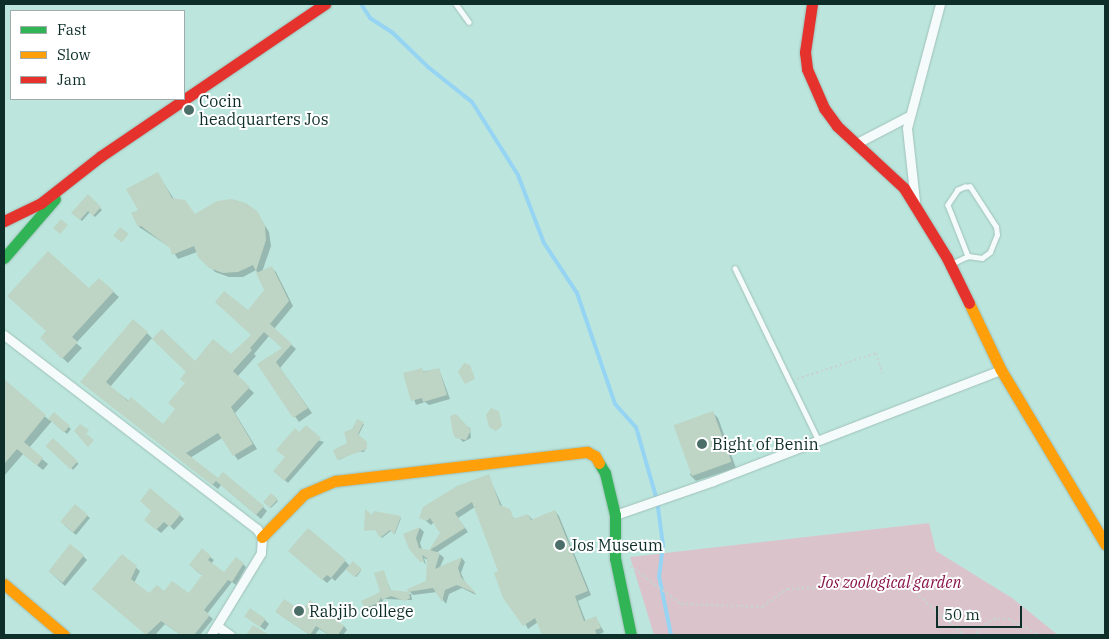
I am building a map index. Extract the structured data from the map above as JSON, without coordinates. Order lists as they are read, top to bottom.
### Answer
{
  "parks": ["Jos zoological garden"],
  "places": [
    "Cocin headquarters Jos",
    "Bight of Benin",
    "Jos Museum",
    "Rabjib college"
  ],
  "legend": ["Fast", "Slow", "Jam"],
  "scale_bar": "50 m"
}
